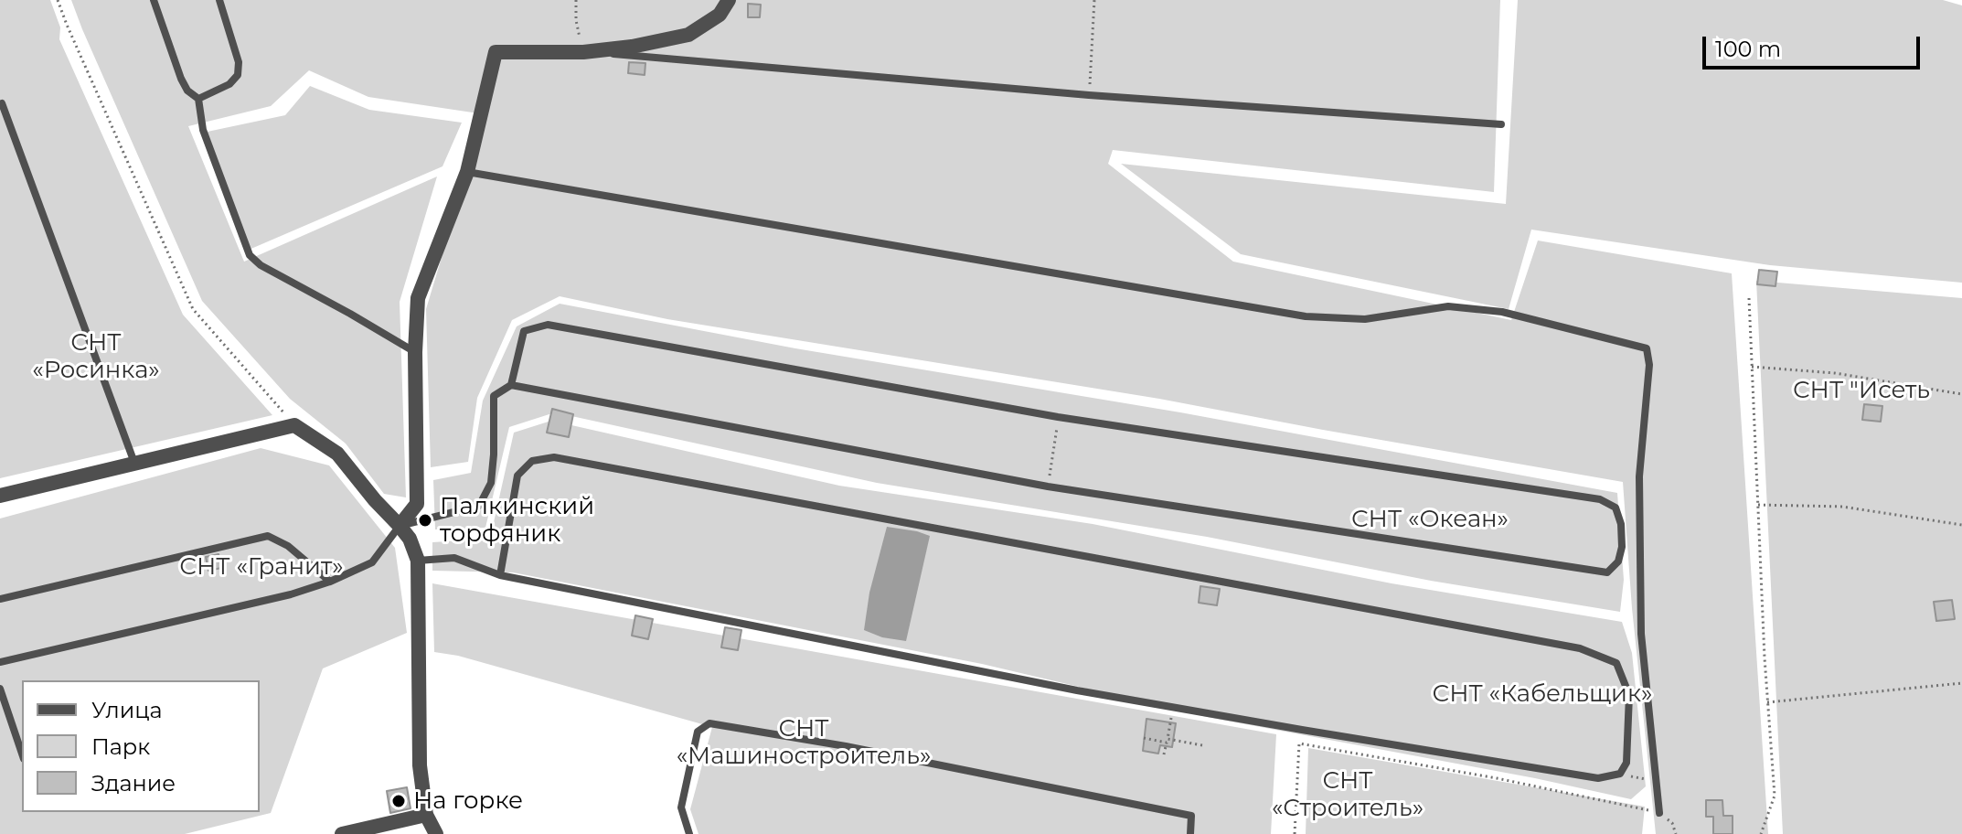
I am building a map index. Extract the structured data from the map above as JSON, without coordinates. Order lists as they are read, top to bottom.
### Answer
{
  "parks": [
    "СНТ «Росинка»",
    "СНТ \"Исеть",
    "СНТ «Океан»",
    "СНТ «Гранит»",
    "СНТ «Кабельщик»",
    "СНТ «Машиностроитель»",
    "СНТ «Строитель»"
  ],
  "places": ["Палкинский торфяник", "На горке"],
  "legend": ["Улица", "Парк", "Здание"],
  "scale_bar": "100 m"
}
